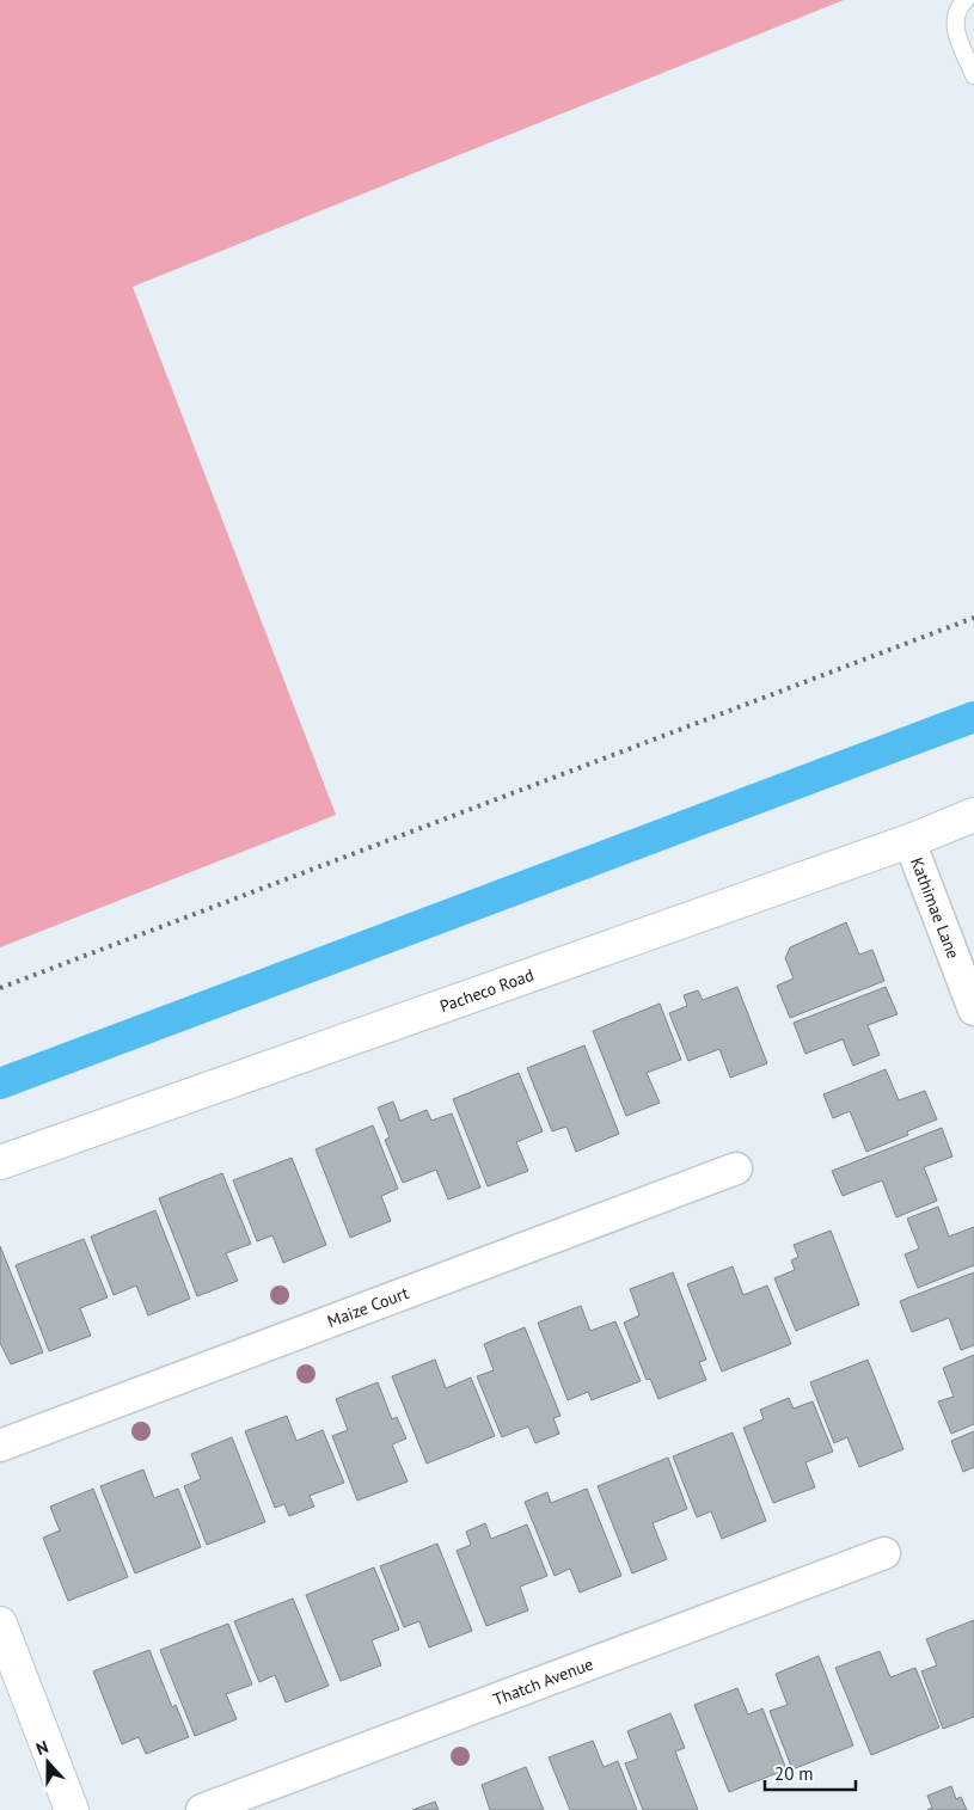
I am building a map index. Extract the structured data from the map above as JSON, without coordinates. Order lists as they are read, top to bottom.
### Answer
{
  "streets": {
    "street": [
      "Kathimae Lane",
      "Pacheco Road",
      "Maize Court",
      "Thatch Avenue"
    ]
  },
  "crossings": [
    ["Kathimae Lane", "Pacheco Road"]
  ],
  "scale_bar": "20 m",
  "north": "top"
}
